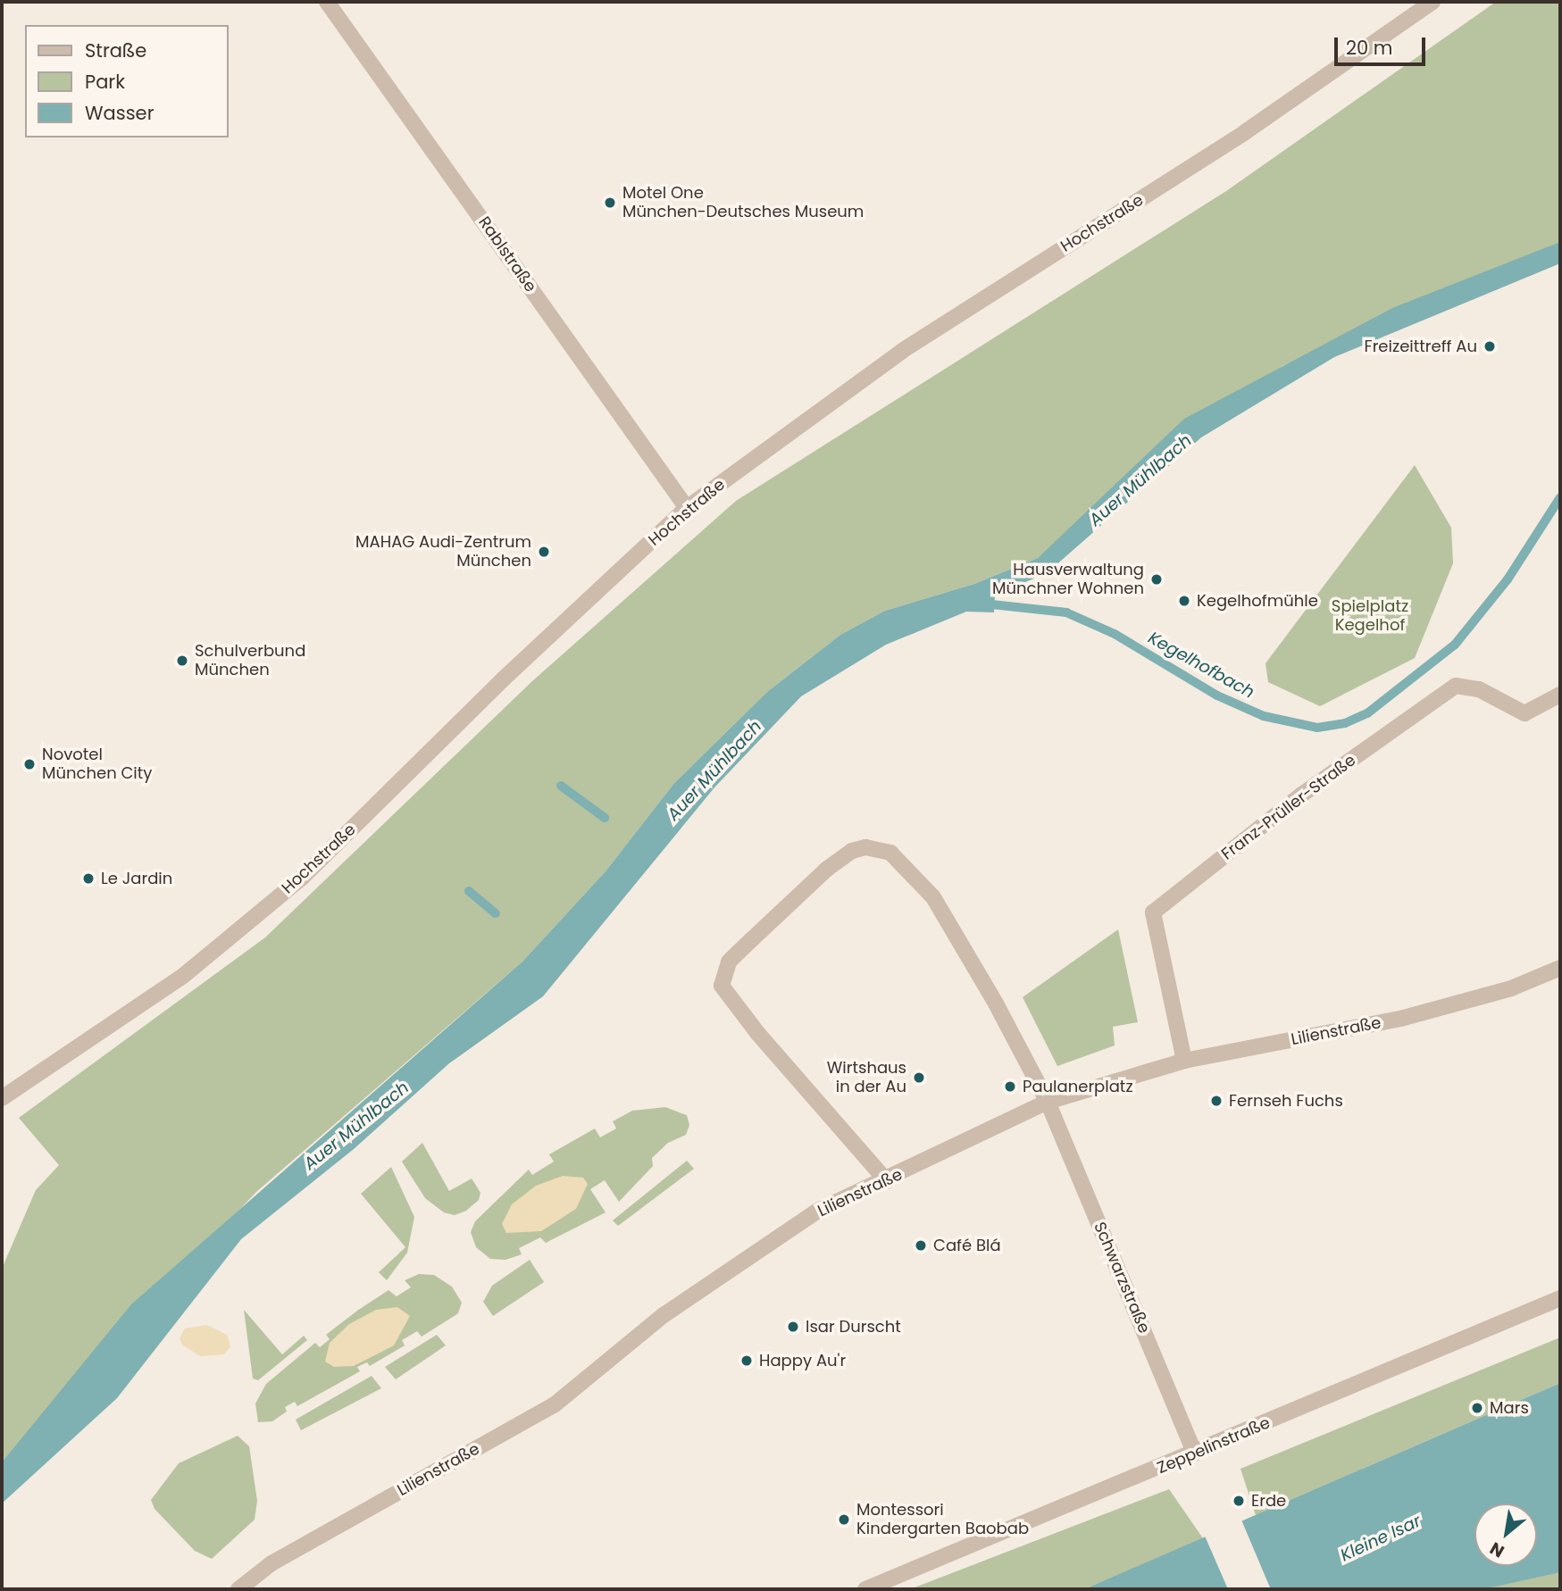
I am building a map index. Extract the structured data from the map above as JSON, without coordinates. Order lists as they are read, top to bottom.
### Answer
{
  "streets": {
    "street": [
      "Hochstraße",
      "Rablstraße",
      "Franz-Prüller-Straße",
      "Lilienstraße",
      "Schwarzstraße",
      "Zeppelinstraße"
    ]
  },
  "crossings": [
    ["Hochstraße", "Rablstraße"],
    ["Franz-Prüller-Straße", "Lilienstraße"],
    ["Lilienstraße", "Schwarzstraße"],
    ["Schwarzstraße", "Zeppelinstraße"]
  ],
  "water": ["Auer Mühlbach", "Kegelhofbach", "Kleine Isar"],
  "parks": ["Spielplatz Kegelhof"],
  "places": [
    "Motel One München-Deutsches Museum",
    "Freizeittreff Au",
    "MAHAG Audi-Zentrum München",
    "Hausverwaltung Münchner Wohnen",
    "Kegelhofmühle",
    "Schulverbund München",
    "Novotel München City",
    "Le Jardin",
    "Wirtshaus in der Au",
    "Paulanerplatz",
    "Fernseh Fuchs",
    "Café Blá",
    "Isar Durscht",
    "Happy Au'r",
    "Mars",
    "Erde",
    "Montessori Kindergarten Baobab"
  ],
  "legend": ["Straße", "Park", "Wasser"],
  "scale_bar": "20 m",
  "north": "bottom left"
}
